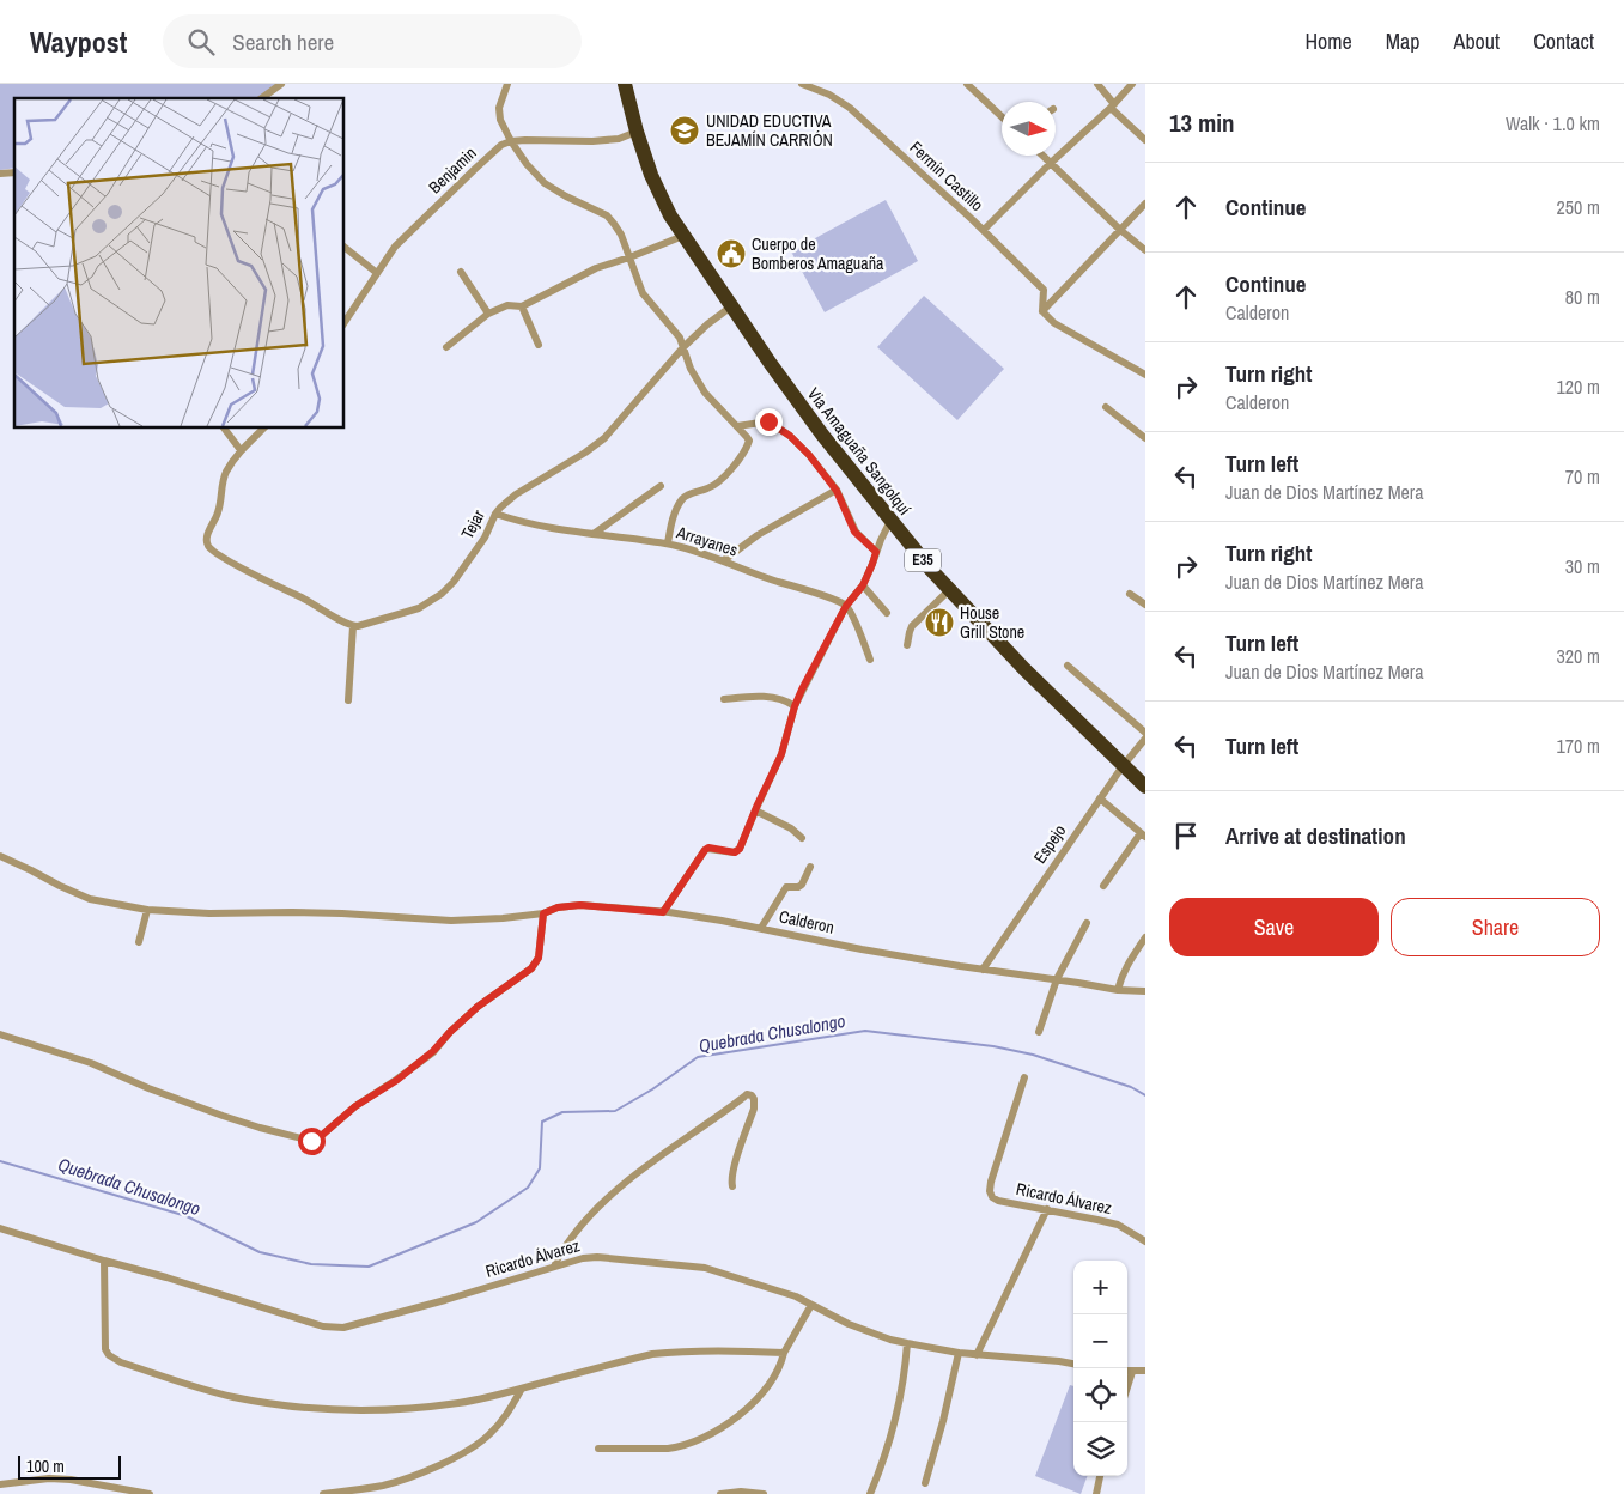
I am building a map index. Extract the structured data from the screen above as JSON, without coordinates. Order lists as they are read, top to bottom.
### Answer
{
  "streets": {
    "highway": ["Via Amaguaña Sangolquí", "E35"],
    "street": [
      "Benjamin",
      "Fermin Castillo",
      "Tejar",
      "Arrayanes",
      "Espejo",
      "Calderon",
      "Ricardo Álvarez"
    ]
  },
  "crossings": [
    ["Via Amaguaña Sangolquí", "Tejar"],
    ["Via Amaguaña Sangolquí", "Espejo"],
    ["Tejar", "Arrayanes"],
    ["Espejo", "Calderon"]
  ],
  "water": ["Quebrada Chusalongo"],
  "places": {
    "school or university": ["UNIDAD EDUCTIVA BEJAMÍN CARRIÓN"],
    "public building": ["Cuerpo de Bomberos Amaguaña"],
    "restaurant": ["House Grill Stone"]
  },
  "scale_bar": "100 m",
  "north": "right",
  "page": {
    "header": "Waypost",
    "search": "Search here",
    "nav": [
      "Home",
      "Map",
      "About",
      "Contact"
    ],
    "heading": ["13 min", "Walk · 1.0 km"],
    "list": [
      ["Continue", "250 m"],
      ["Continue", "Calderon", "80 m"],
      ["Turn right", "Calderon", "120 m"],
      ["Turn left", "Juan de Dios Martínez Mera", "70 m"],
      ["Turn right", "Juan de Dios Martínez Mera", "30 m"],
      ["Turn left", "Juan de Dios Martínez Mera", "320 m"],
      ["Turn left", "170 m"],
      "Arrive at destination"
    ],
    "buttons": ["Save", "Share"],
    "map_buttons": ["+", "−"],
    "scale": "100 m"
  }
}
